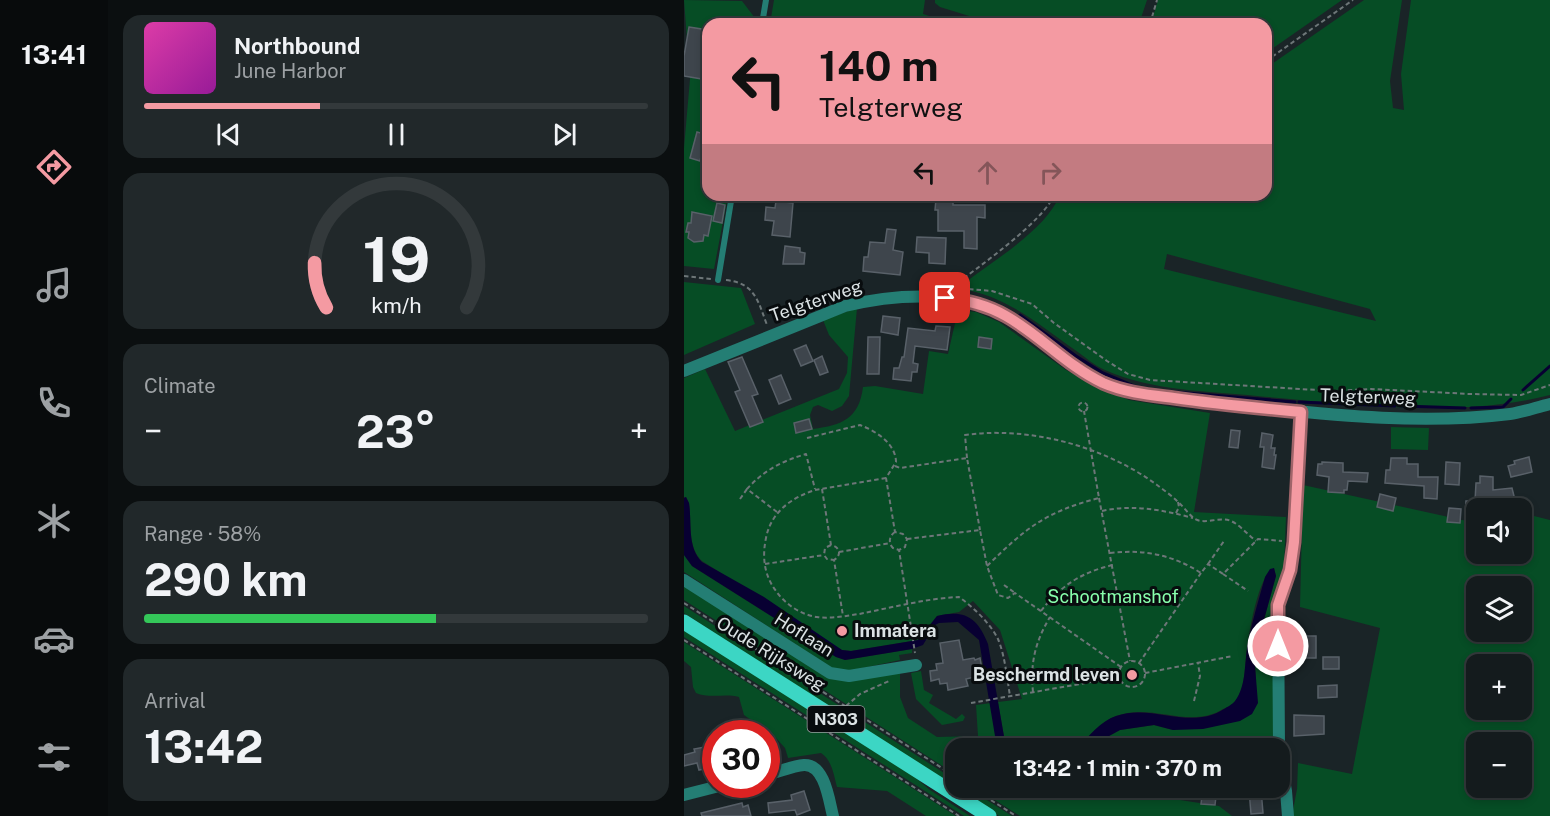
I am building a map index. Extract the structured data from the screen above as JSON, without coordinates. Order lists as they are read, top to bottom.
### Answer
{
  "streets": {
    "main road": ["Oude Rijksweg", "N303"],
    "street": ["Telgterweg", "Hoflaan"]
  },
  "parks": ["Schootmanshof"],
  "places": ["Immatera", "Beschermd leven"],
  "page": {
    "tabs": "13:41",
    "turn": ["140 m", "Telgterweg"],
    "song": ["Northbound", "June Harbor"],
    "tile": [
      "Climate",
      ["Range · 58%", "290 km"],
      ["Arrival", "13:42"]
    ],
    "heat": ["−", "23°", "+"],
    "map_buttons": ["+", "−"],
    "limit": "30",
    "trip": "13:42 · 1 min · 370 m",
    "gauge": ["19", "km/h"]
  }
}
